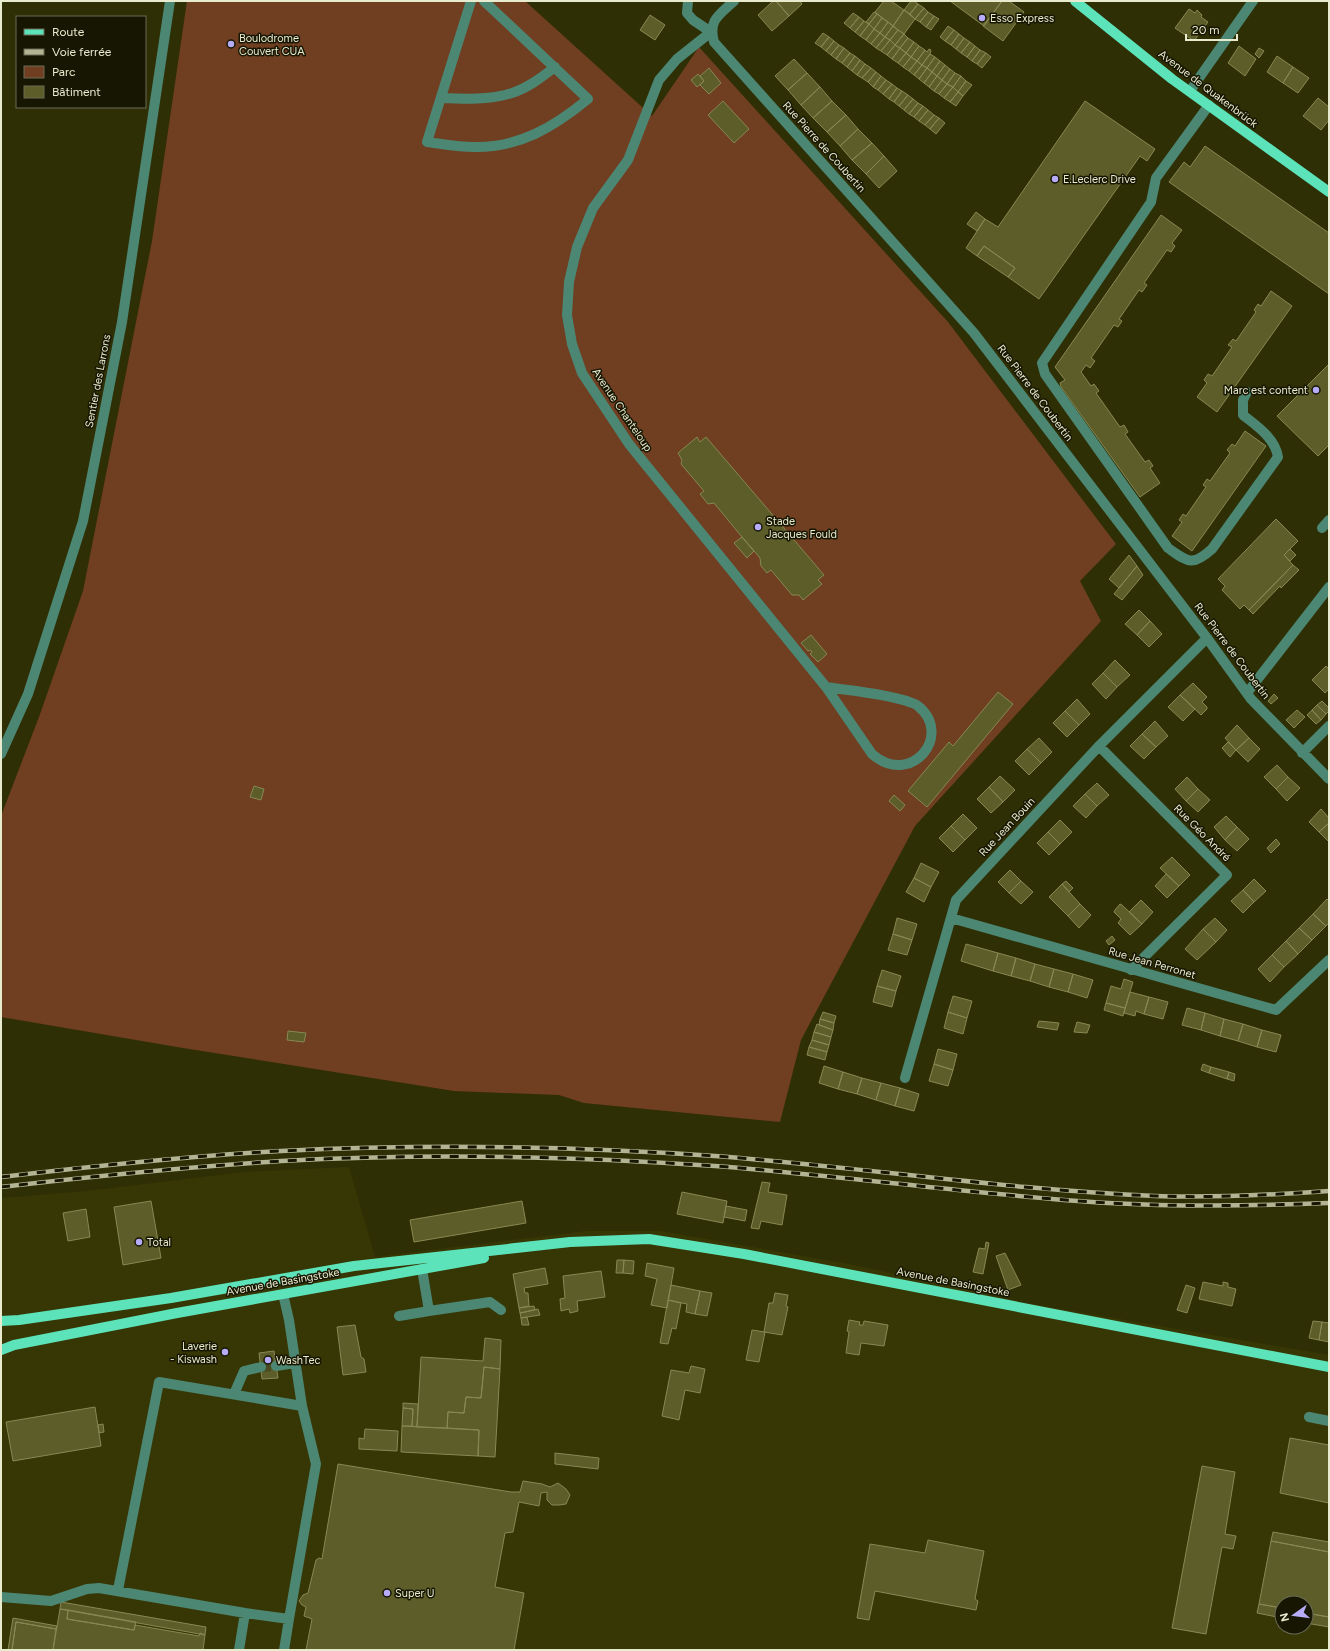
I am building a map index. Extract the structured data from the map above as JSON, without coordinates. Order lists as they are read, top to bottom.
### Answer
{
  "streets": {
    "main road": ["Avenue de Quakenbrück", "Avenue de Basingstoke"],
    "street": [
      "Rue Pierre de Coubertin",
      "Sentier des Larrons",
      "Avenue Chanteloup",
      "Rue Jean Bouin",
      "Rue Géo André",
      "Rue Jean Perronet"
    ]
  },
  "crossings": [
    ["Rue Pierre de Coubertin", "Avenue Chanteloup"],
    ["Rue Pierre de Coubertin", "Rue Jean Bouin"],
    ["Rue Jean Bouin", "Rue Géo André"],
    ["Rue Jean Bouin", "Rue Jean Perronet"],
    ["Rue Géo André", "Rue Jean Perronet"]
  ],
  "places": [
    "Esso Express",
    "Boulodrome Couvert CUA",
    "E.Leclerc Drive",
    "Marc est content",
    "Stade Jacques Fould",
    "Total",
    "Laverie - Kiswash",
    "WashTec",
    "Super U"
  ],
  "legend": [
    "Route",
    "Voie ferrée",
    "Parc",
    "Bâtiment"
  ],
  "scale_bar": "20 m",
  "north": "left"
}
